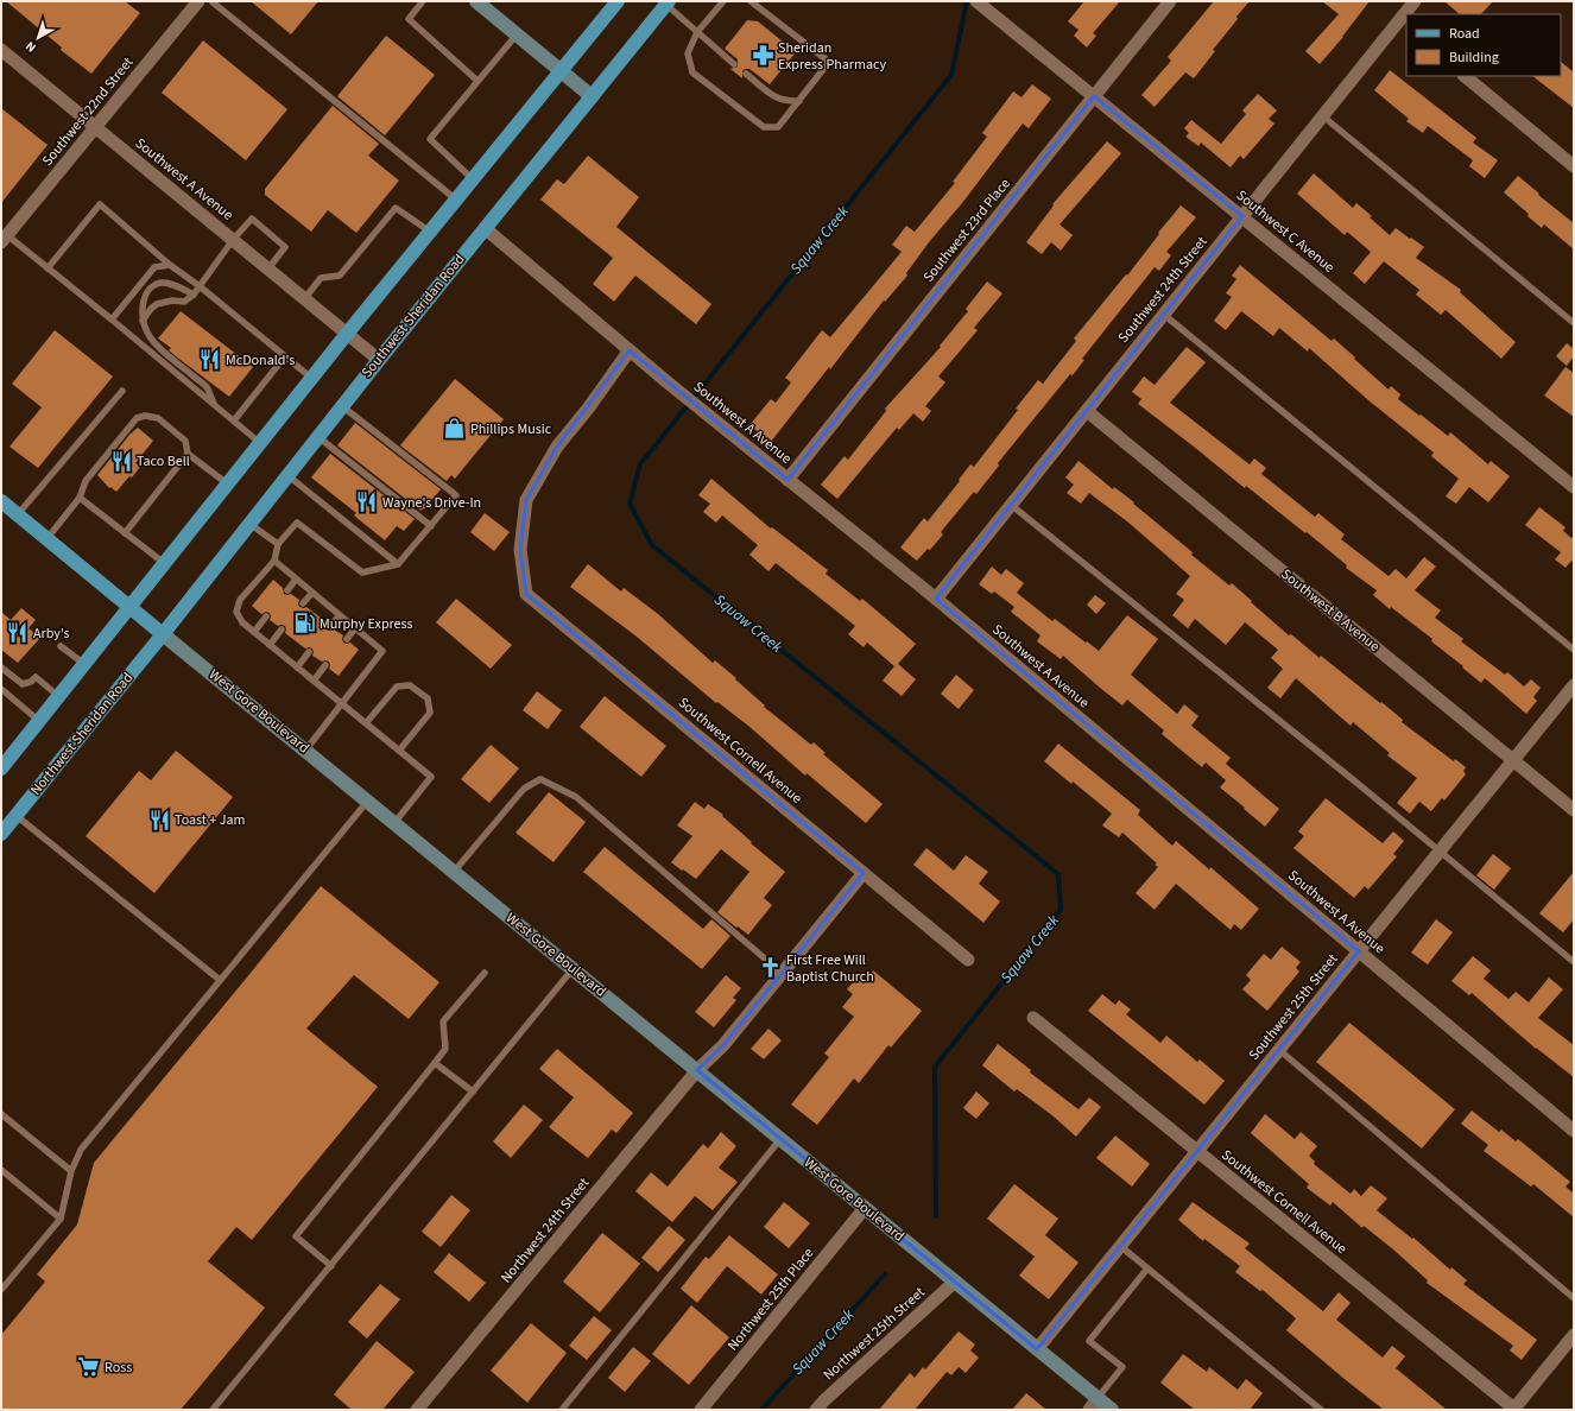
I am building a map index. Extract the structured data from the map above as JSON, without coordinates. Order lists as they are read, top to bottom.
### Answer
{
  "streets": {
    "main road": ["Southwest Sheridan Road", "West Gore Boulevard", "Northwest Sheridan Road"],
    "street": [
      "Southwest 22nd Street",
      "Southwest A Avenue",
      "Southwest 23rd Place",
      "Southwest C Avenue",
      "Southwest 24th Street",
      "Southwest B Avenue",
      "Southwest Cornell Avenue",
      "Southwest 25th Street",
      "Northwest 24th Street",
      "Northwest 25th Place",
      "Northwest 25th Street"
    ]
  },
  "crossings": [
    ["Southwest 22nd Street", "Southwest A Avenue"],
    ["Southwest A Avenue", "Southwest 23rd Place"],
    ["Southwest A Avenue", "Southwest 24th Street"],
    ["Southwest A Avenue", "Southwest Sheridan Road"],
    ["Southwest A Avenue", "Southwest Cornell Avenue"],
    ["Southwest A Avenue", "Southwest 25th Street"],
    ["Southwest 23rd Place", "Southwest C Avenue"],
    ["Southwest C Avenue", "Southwest 24th Street"],
    ["Southwest 24th Street", "Southwest B Avenue"],
    ["Southwest Sheridan Road", "West Gore Boulevard"],
    ["Southwest Sheridan Road", "Northwest Sheridan Road"],
    ["Southwest B Avenue", "Southwest 25th Street"],
    ["West Gore Boulevard", "Northwest Sheridan Road"],
    ["West Gore Boulevard", "Southwest 25th Street"],
    ["West Gore Boulevard", "Northwest 24th Street"],
    ["West Gore Boulevard", "Northwest 25th Place"],
    ["West Gore Boulevard", "Northwest 25th Street"],
    ["Southwest Cornell Avenue", "Southwest 25th Street"]
  ],
  "water": ["Squaw Creek"],
  "places": {
    "pharmacy": ["Sheridan Express Pharmacy"],
    "restaurant": [
      "McDonald's",
      "Taco Bell",
      "Wayne's Drive-In",
      "Arby's",
      "Toast + Jam"
    ],
    "shop": ["Phillips Music"],
    "fuel station": ["Murphy Express"],
    "church": ["First Free Will Baptist Church"],
    "supermarket": ["Ross"]
  },
  "legend": ["Road", "Building"],
  "north": "bottom left"
}
